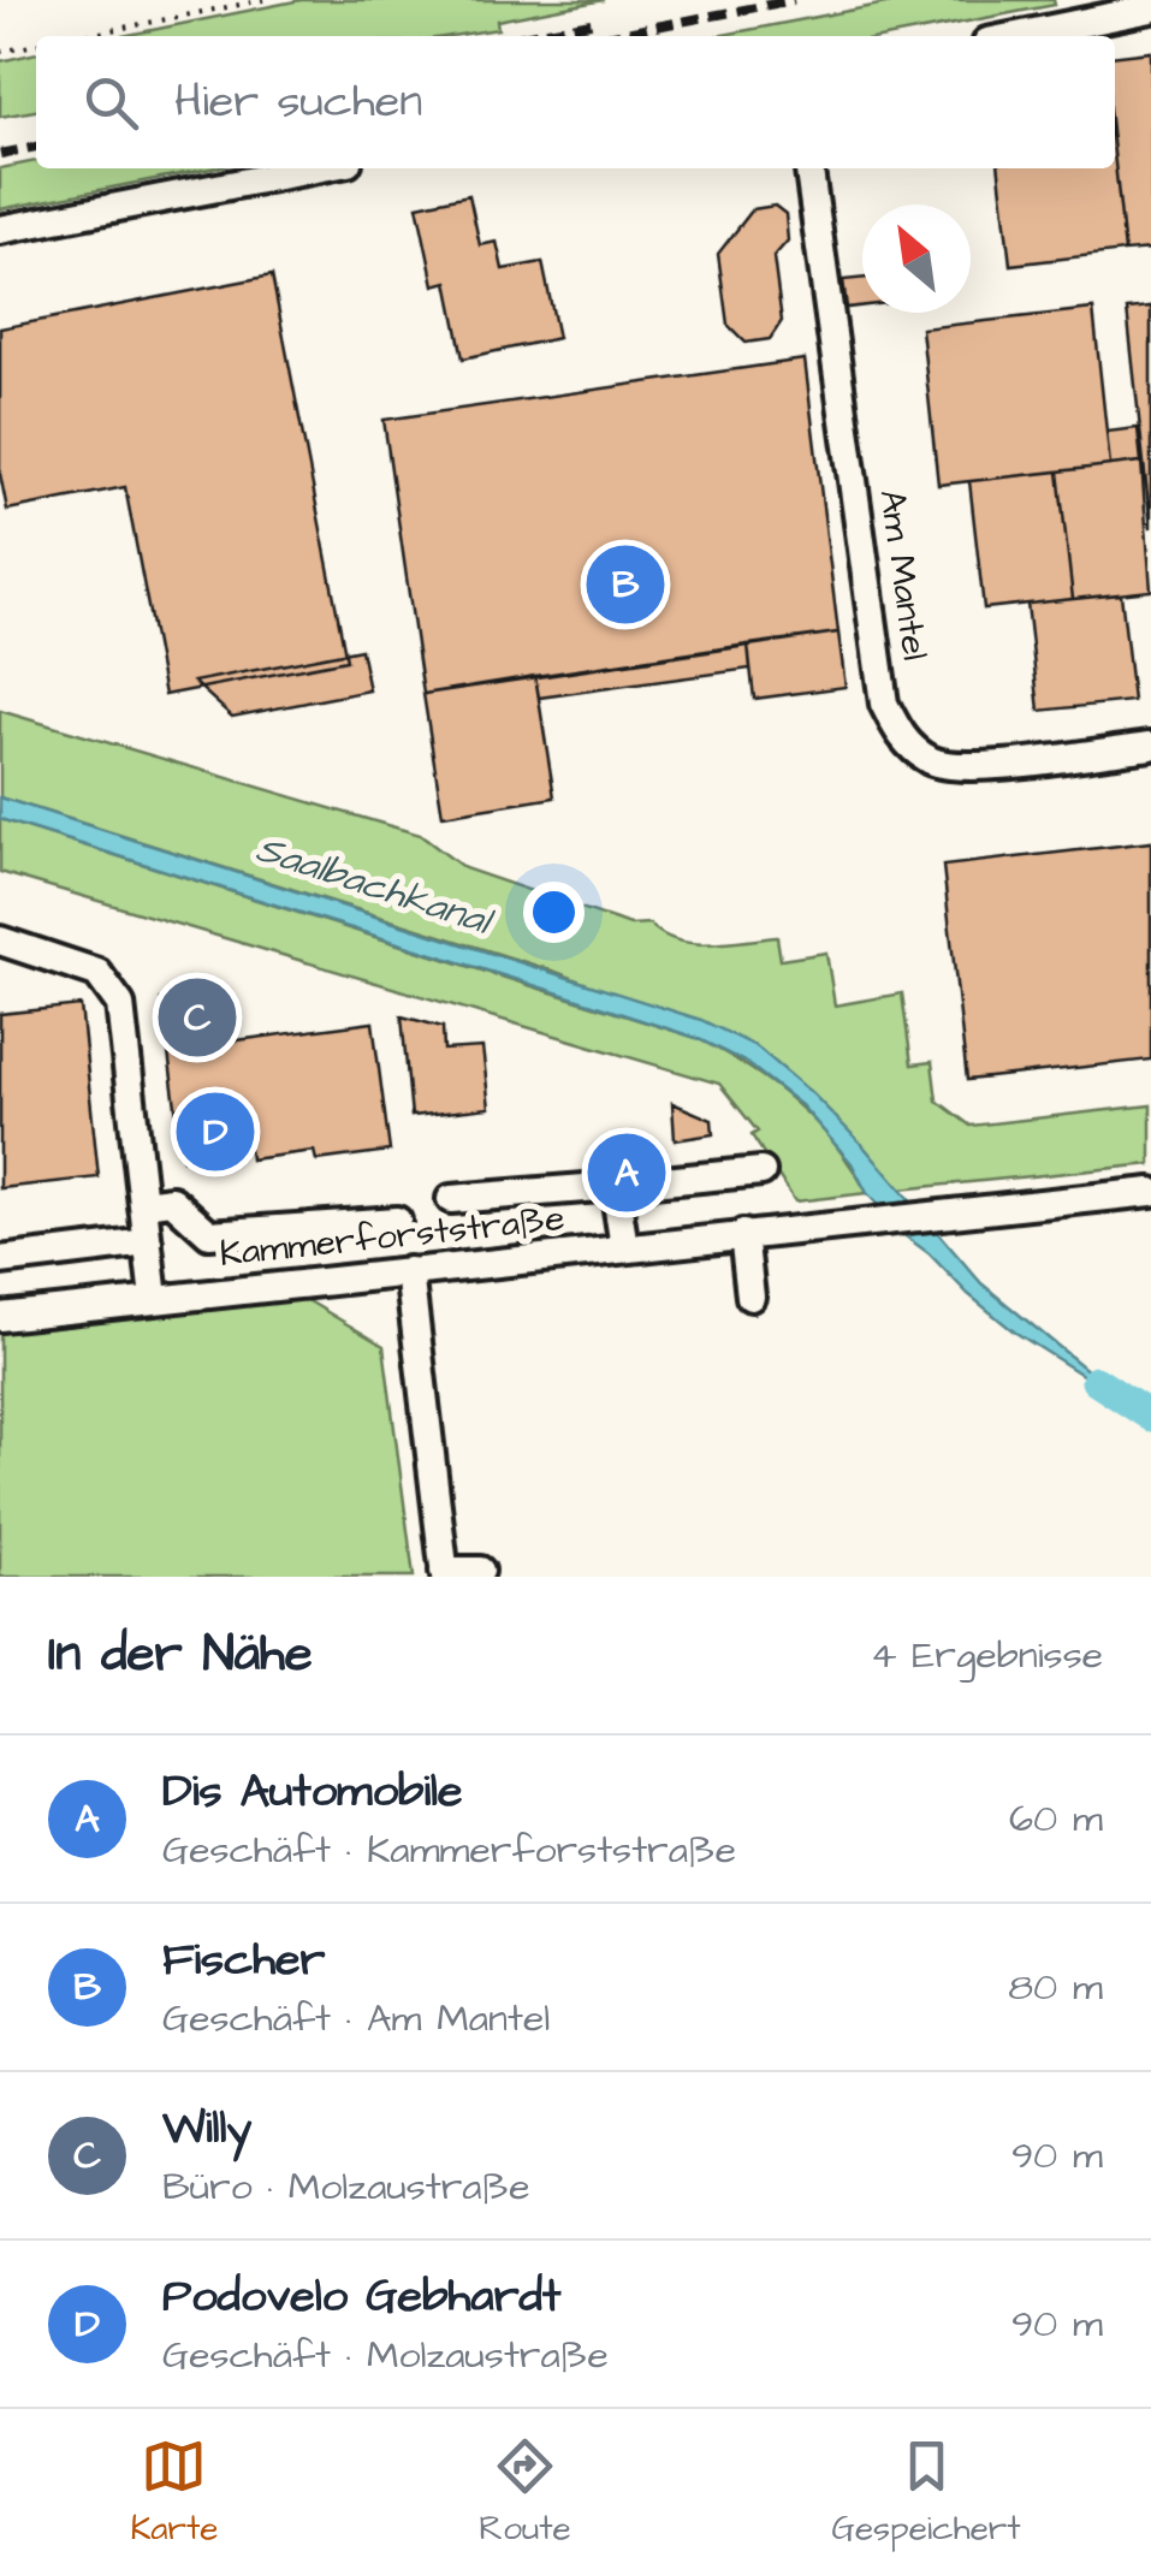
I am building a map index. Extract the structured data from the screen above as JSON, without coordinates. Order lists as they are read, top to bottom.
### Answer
{
  "streets": {
    "street": ["Am Mantel", "Kammerforststraße"]
  },
  "water": ["Saalbachkanal"],
  "north": "top left",
  "page": {
    "search": "Hier suchen",
    "pins": [
      "B",
      "C",
      "D",
      "A"
    ],
    "heading": ["In der Nähe", "4 Ergebnisse"],
    "list": [
      {
        "mark": "A",
        "name": "Dis Automobile",
        "note": "Geschäft · Kammerforststraße",
        "value": "60 m"
      },
      {
        "mark": "B",
        "name": "Fischer",
        "note": "Geschäft · Am Mantel",
        "value": "80 m"
      },
      {
        "mark": "C",
        "name": "Willy",
        "note": "Büro · Molzaustraße",
        "value": "90 m"
      },
      {
        "mark": "D",
        "name": "Podovelo Gebhardt",
        "note": "Geschäft · Molzaustraße",
        "value": "90 m"
      }
    ],
    "nav": ["Karte", "Route", "Gespeichert"]
  }
}
